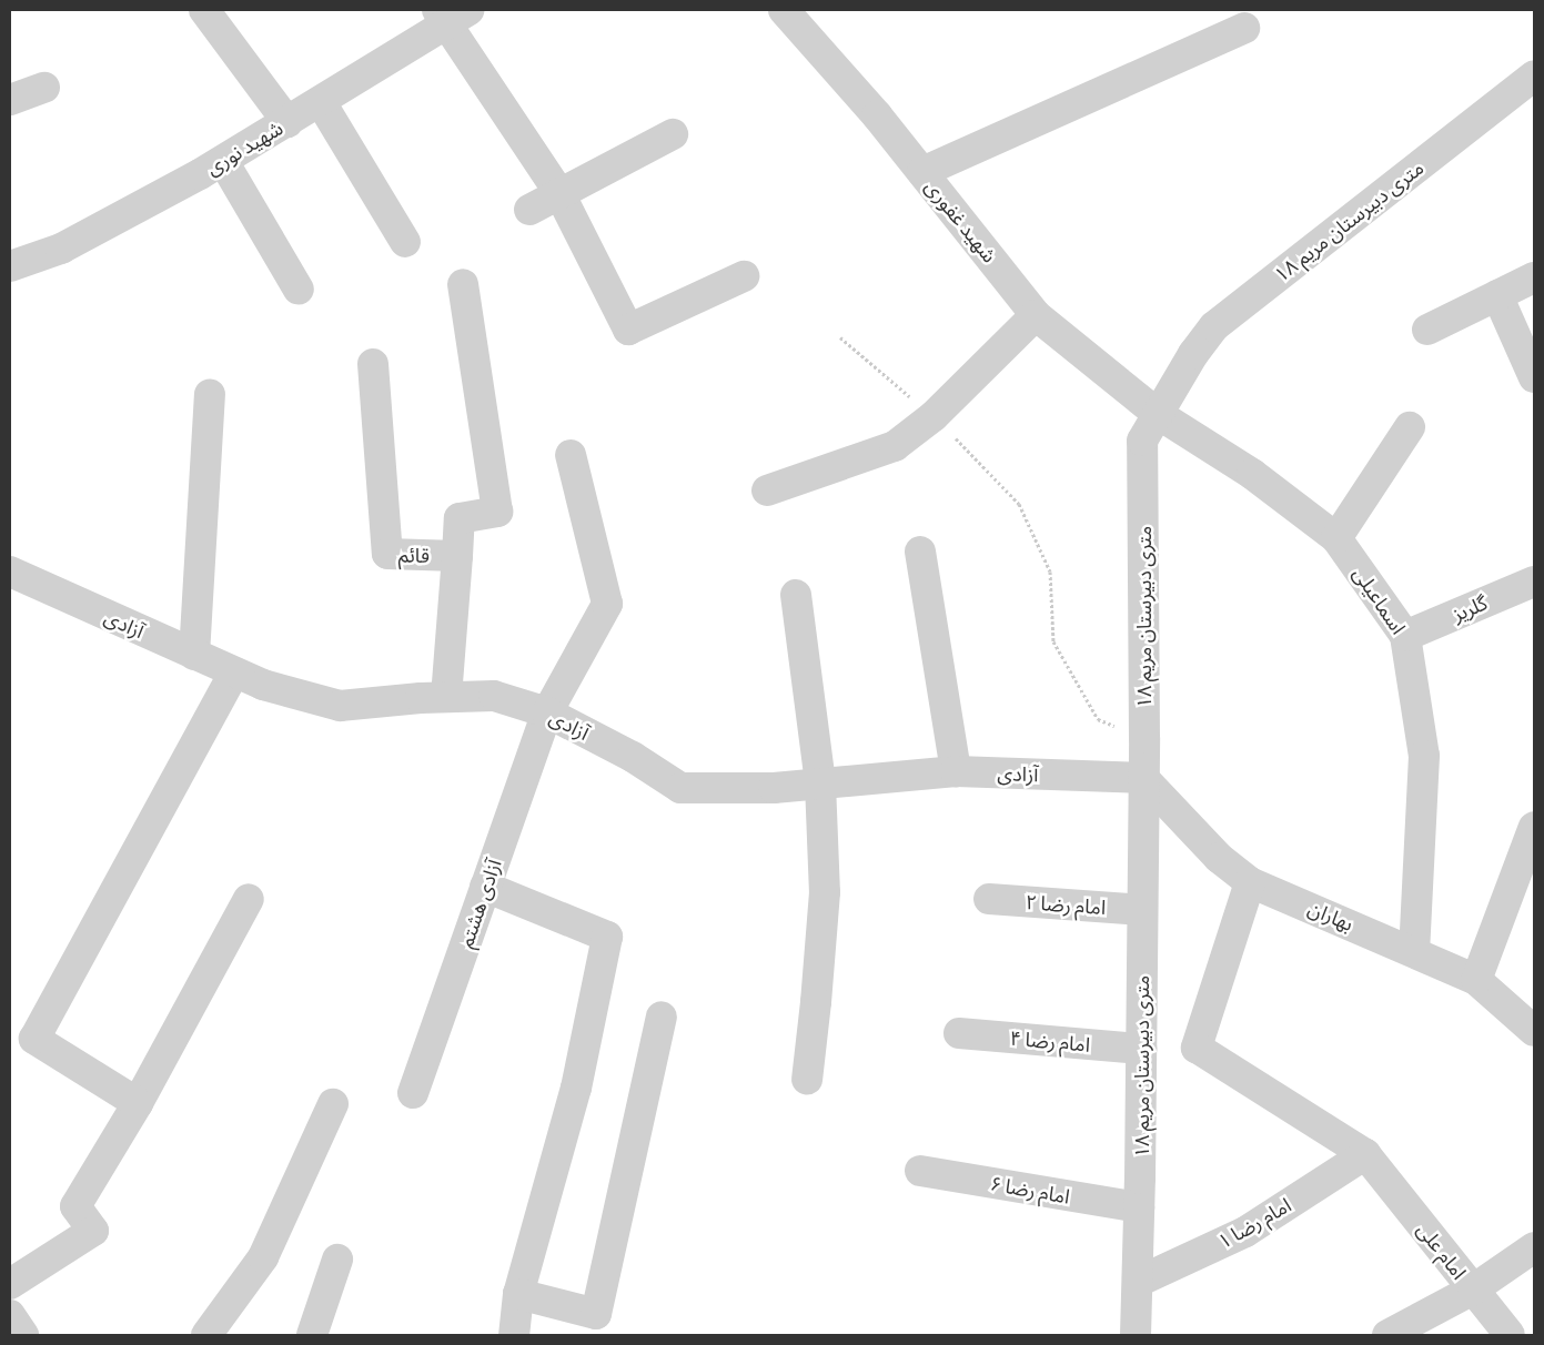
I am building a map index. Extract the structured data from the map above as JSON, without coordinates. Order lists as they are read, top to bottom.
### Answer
{
  "streets": {
    "street": [
      "شهید نوری",
      "شهید غفوری",
      "۱۸ متری دبیرستان مریم",
      "قائم",
      "اسماعیلی",
      "گلریز",
      "آزادی",
      "آزادی هشتم",
      "امام رضا ۲",
      "بهاران",
      "امام رضا ۴",
      "امام رضا ۶",
      "امام رضا ۱",
      "امام علی"
    ]
  },
  "crossings": [
    ["شهید غفوری", "۱۸ متری دبیرستان مریم"],
    ["شهید غفوری", "اسماعیلی"],
    ["۱۸ متری دبیرستان مریم", "اسماعیلی"],
    ["۱۸ متری دبیرستان مریم", "آزادی"],
    ["۱۸ متری دبیرستان مریم", "امام رضا ۲"],
    ["۱۸ متری دبیرستان مریم", "بهاران"],
    ["۱۸ متری دبیرستان مریم", "امام رضا ۴"],
    ["۱۸ متری دبیرستان مریم", "امام رضا ۶"],
    ["۱۸ متری دبیرستان مریم", "امام رضا ۱"],
    ["قائم", "آزادی"],
    ["اسماعیلی", "گلریز"],
    ["اسماعیلی", "بهاران"],
    ["آزادی", "آزادی هشتم"],
    ["آزادی", "بهاران"],
    ["بهاران", "امام علی"],
    ["امام رضا ۱", "امام علی"]
  ]
}
